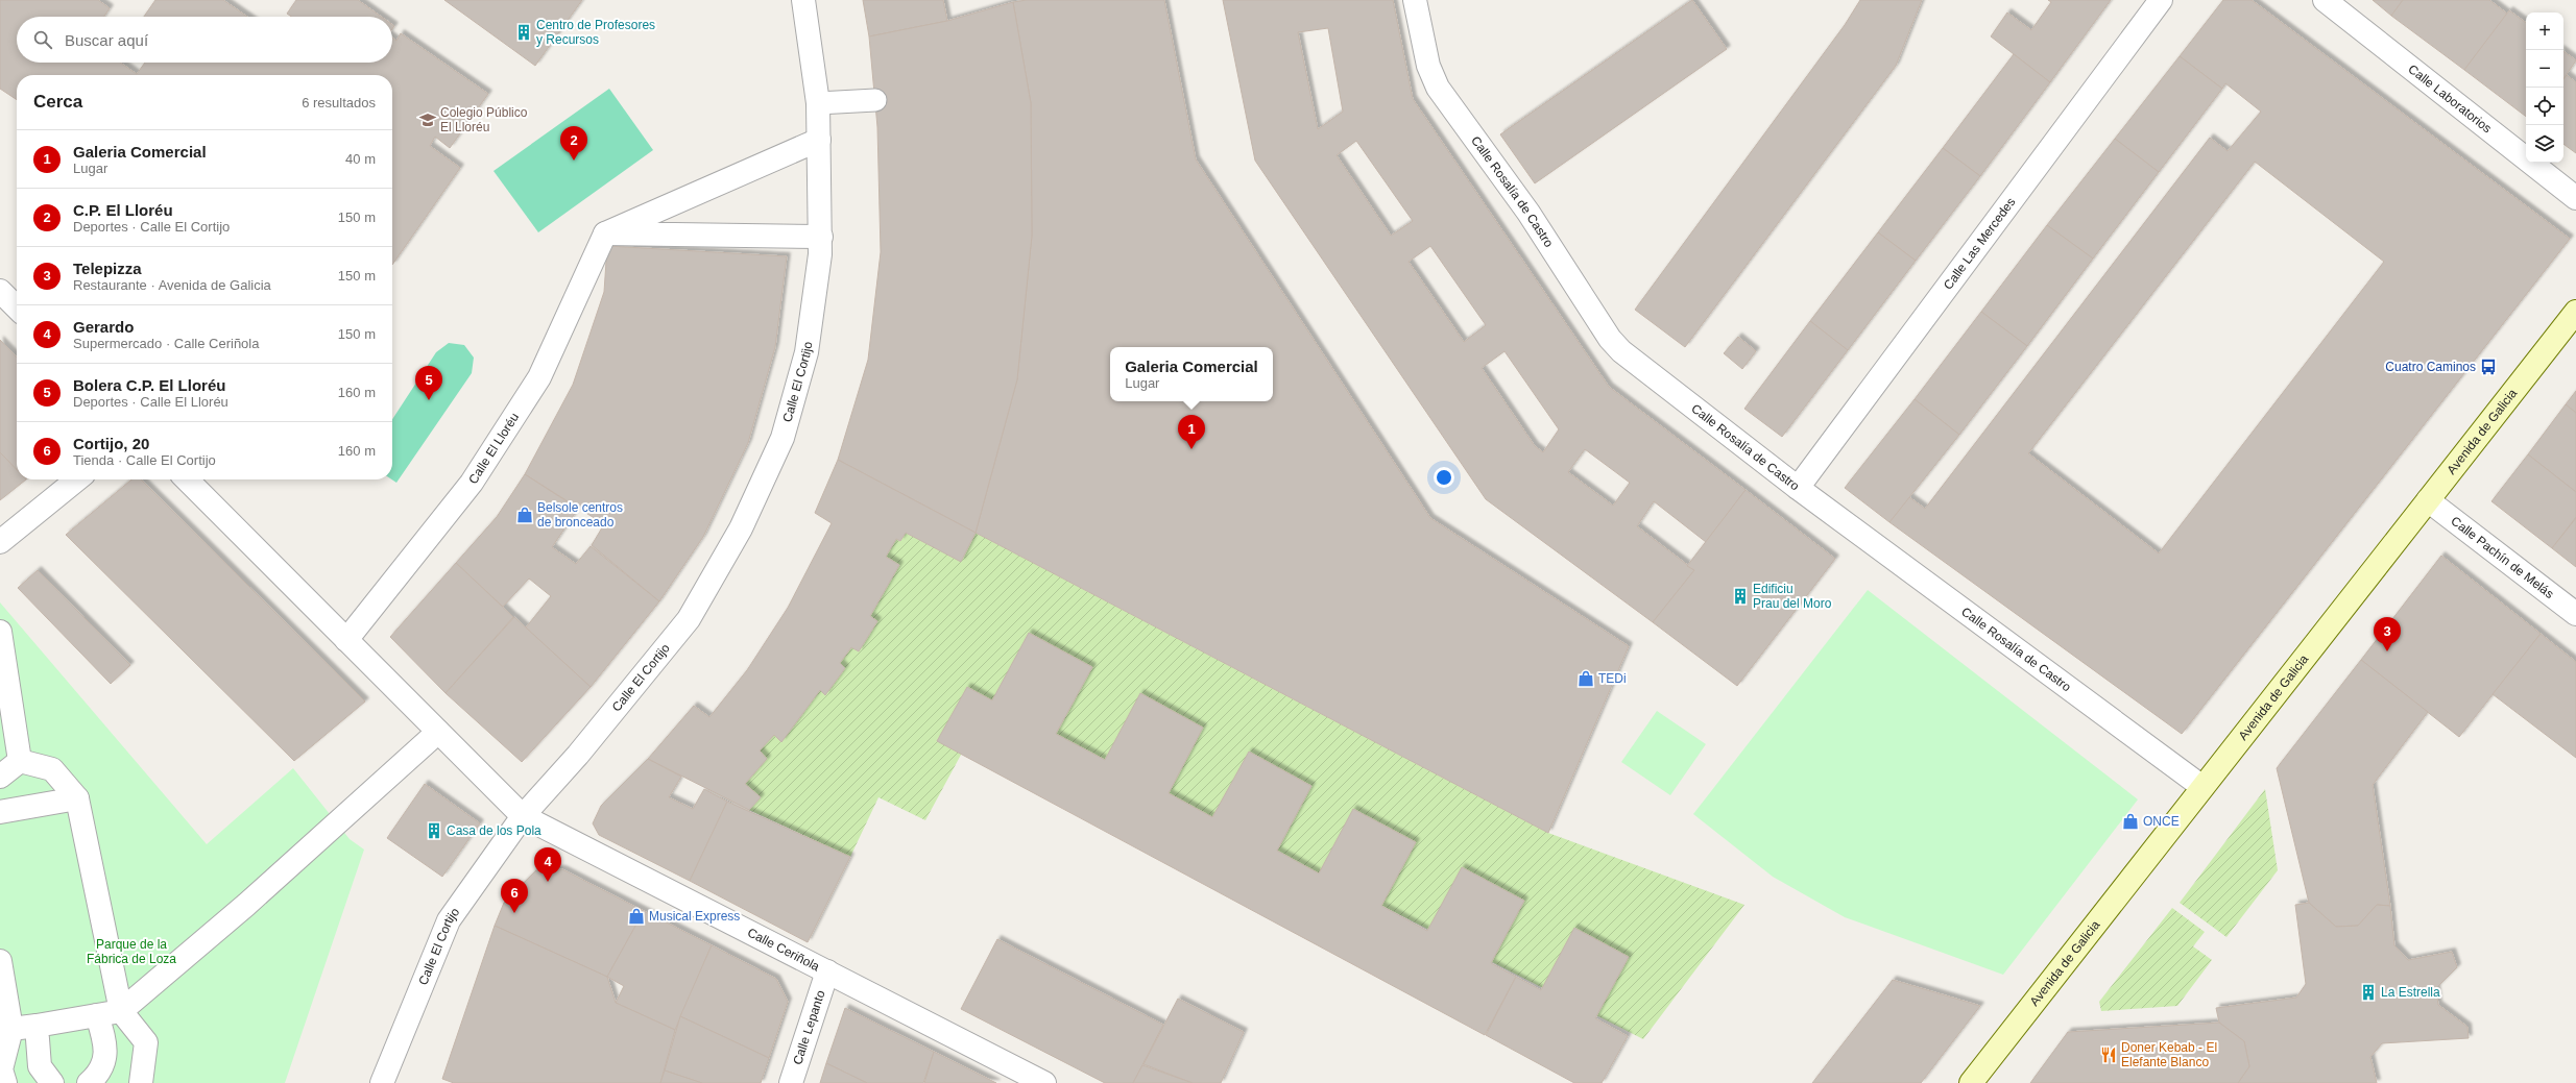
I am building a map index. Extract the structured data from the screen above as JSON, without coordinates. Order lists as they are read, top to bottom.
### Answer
{
  "streets": {
    "street": [
      "Calle Laboratorios",
      "Calle Rosalía de Castro",
      "Calle Las Mercedes",
      "Calle El Cortijo",
      "Avenida de Galicia",
      "Calle El Lloréu",
      "Calle Pachín de Melás",
      "Calle Ceriñola",
      "Calle Lepanto"
    ]
  },
  "crossings": [
    ["Calle Rosalía de Castro", "Calle Las Mercedes"],
    ["Calle Rosalía de Castro", "Avenida de Galicia"],
    ["Calle El Cortijo", "Calle Ceriñola"],
    ["Avenida de Galicia", "Calle Pachín de Melás"],
    ["Calle Ceriñola", "Calle Lepanto"]
  ],
  "parks": ["Parque de la Fábrica de Loza"],
  "places": {
    "building": [
      "Centro de Profesores y Recursos",
      "Edificiu Prau del Moro",
      "Casa de los Pola",
      "La Estrella"
    ],
    "school or university": ["Colegio Público El Lloréu"],
    "bus stop": ["Cuatro Caminos"],
    "shop": [
      "Belsole centros de bronceado",
      "TEDi",
      "ONCE",
      "Musical Express"
    ],
    "restaurant": ["Doner Kebab - El Elefante Blanco"]
  },
  "page": {
    "map_buttons": ["+", "−"],
    "search": "Buscar aquí",
    "heading": ["Cerca", "6 resultados"],
    "pins": [
      "2",
      "5",
      "1",
      "3",
      "4",
      "6"
    ],
    "list": [
      {
        "mark": "1",
        "name": "Galeria Comercial",
        "note": "Lugar",
        "value": "40 m"
      },
      {
        "mark": "2",
        "name": "C.P. El Lloréu",
        "note": "Deportes · Calle El Cortijo",
        "value": "150 m"
      },
      {
        "mark": "3",
        "name": "Telepizza",
        "note": "Restaurante · Avenida de Galicia",
        "value": "150 m"
      },
      {
        "mark": "4",
        "name": "Gerardo",
        "note": "Supermercado · Calle Ceriñola",
        "value": "150 m"
      },
      {
        "mark": "5",
        "name": "Bolera C.P. El Lloréu",
        "note": "Deportes · Calle El Lloréu",
        "value": "160 m"
      },
      {
        "mark": "6",
        "name": "Cortijo, 20",
        "note": "Tienda · Calle El Cortijo",
        "value": "160 m"
      }
    ],
    "popup": ["Galeria Comercial", "Lugar"]
  }
}
